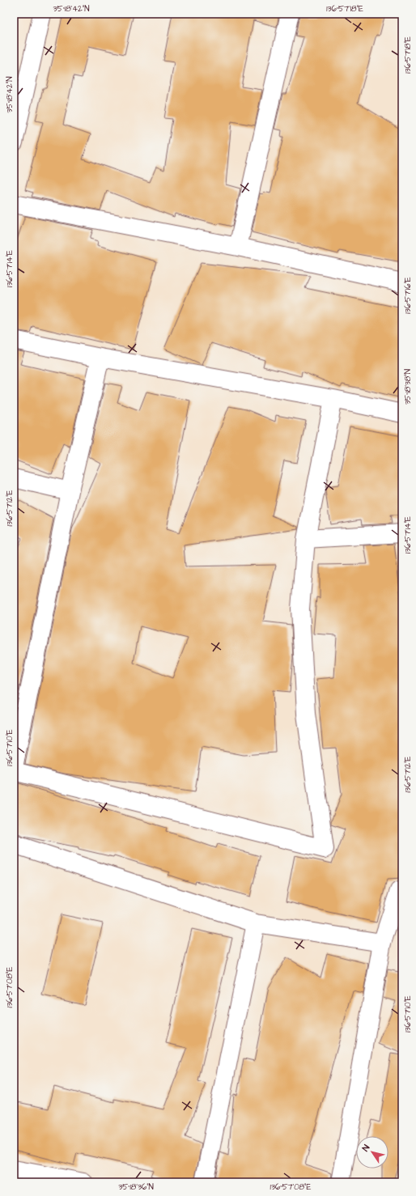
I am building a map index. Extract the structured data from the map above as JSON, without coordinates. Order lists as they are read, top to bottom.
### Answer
{
  "north": "top left",
  "coordinates": [
    "35°18'42\"N",
    "136°57'18\"E",
    "136°57'14\"E",
    "136°57'16\"E",
    "35°18'38\"N",
    "136°57'12\"E",
    "136°57'10\"E",
    "136°57'08\"E",
    "35°18'36\"N"
  ]
}
